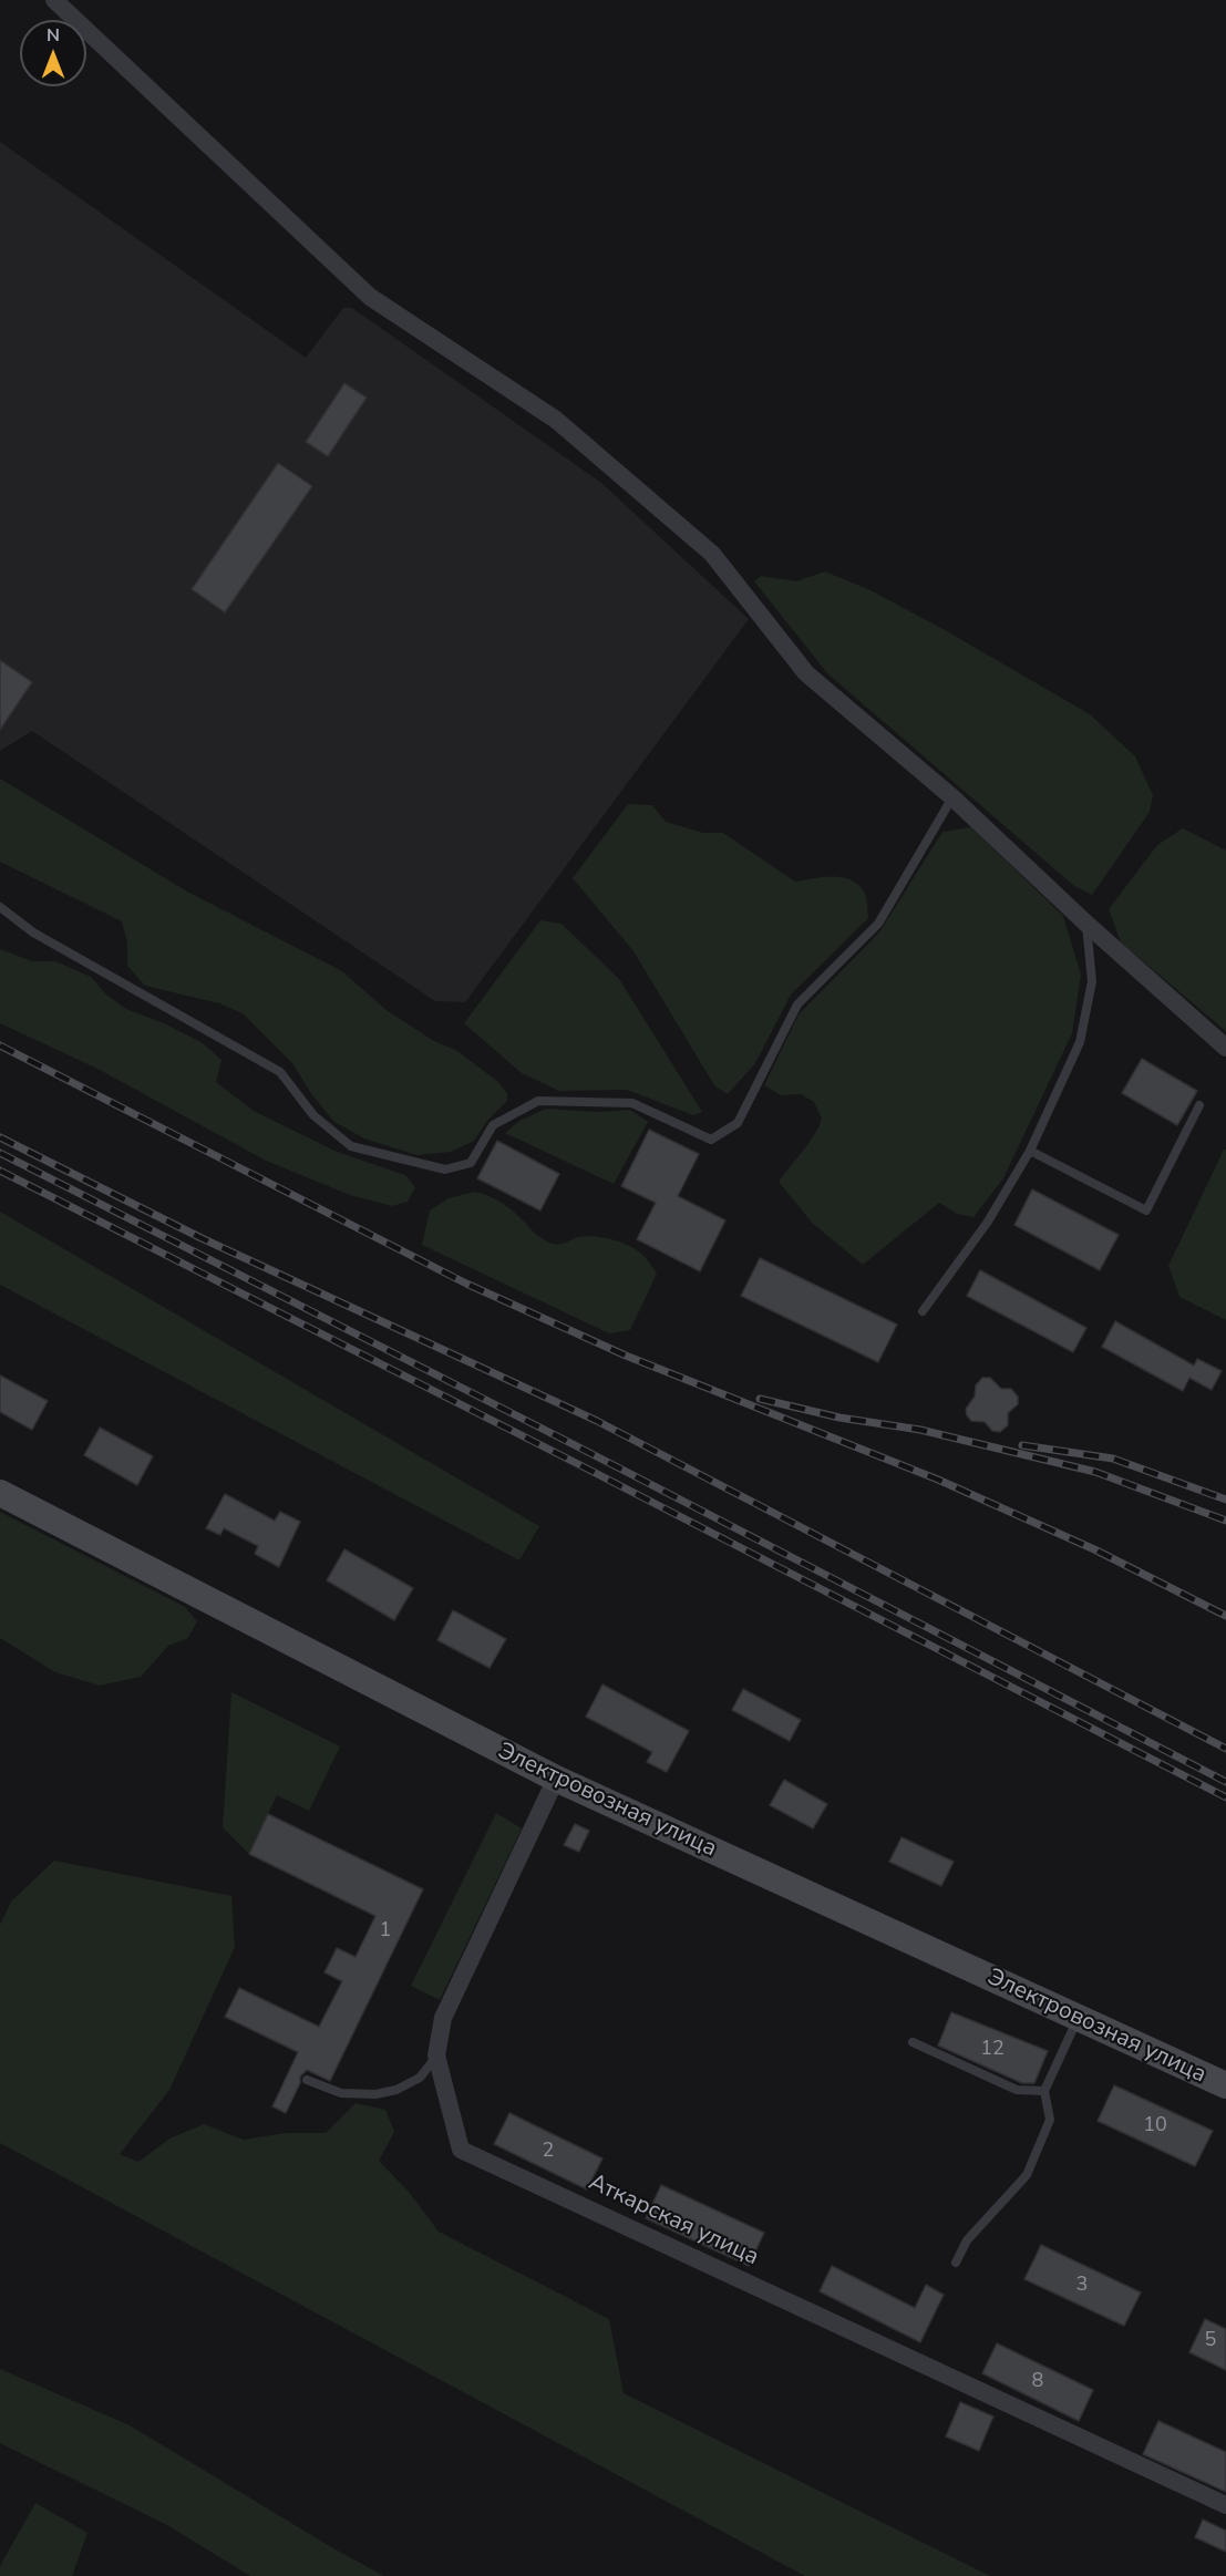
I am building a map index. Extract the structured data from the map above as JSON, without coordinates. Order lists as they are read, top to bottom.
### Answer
{
  "streets": {
    "street": ["Электровозная улица", "Аткарская улица"]
  },
  "crossings": [
    ["Электровозная улица", "Аткарская улица"]
  ],
  "house_numbers": [
    "1",
    "12",
    "10",
    "2",
    "3",
    "5",
    "8"
  ],
  "north": "top"
}
